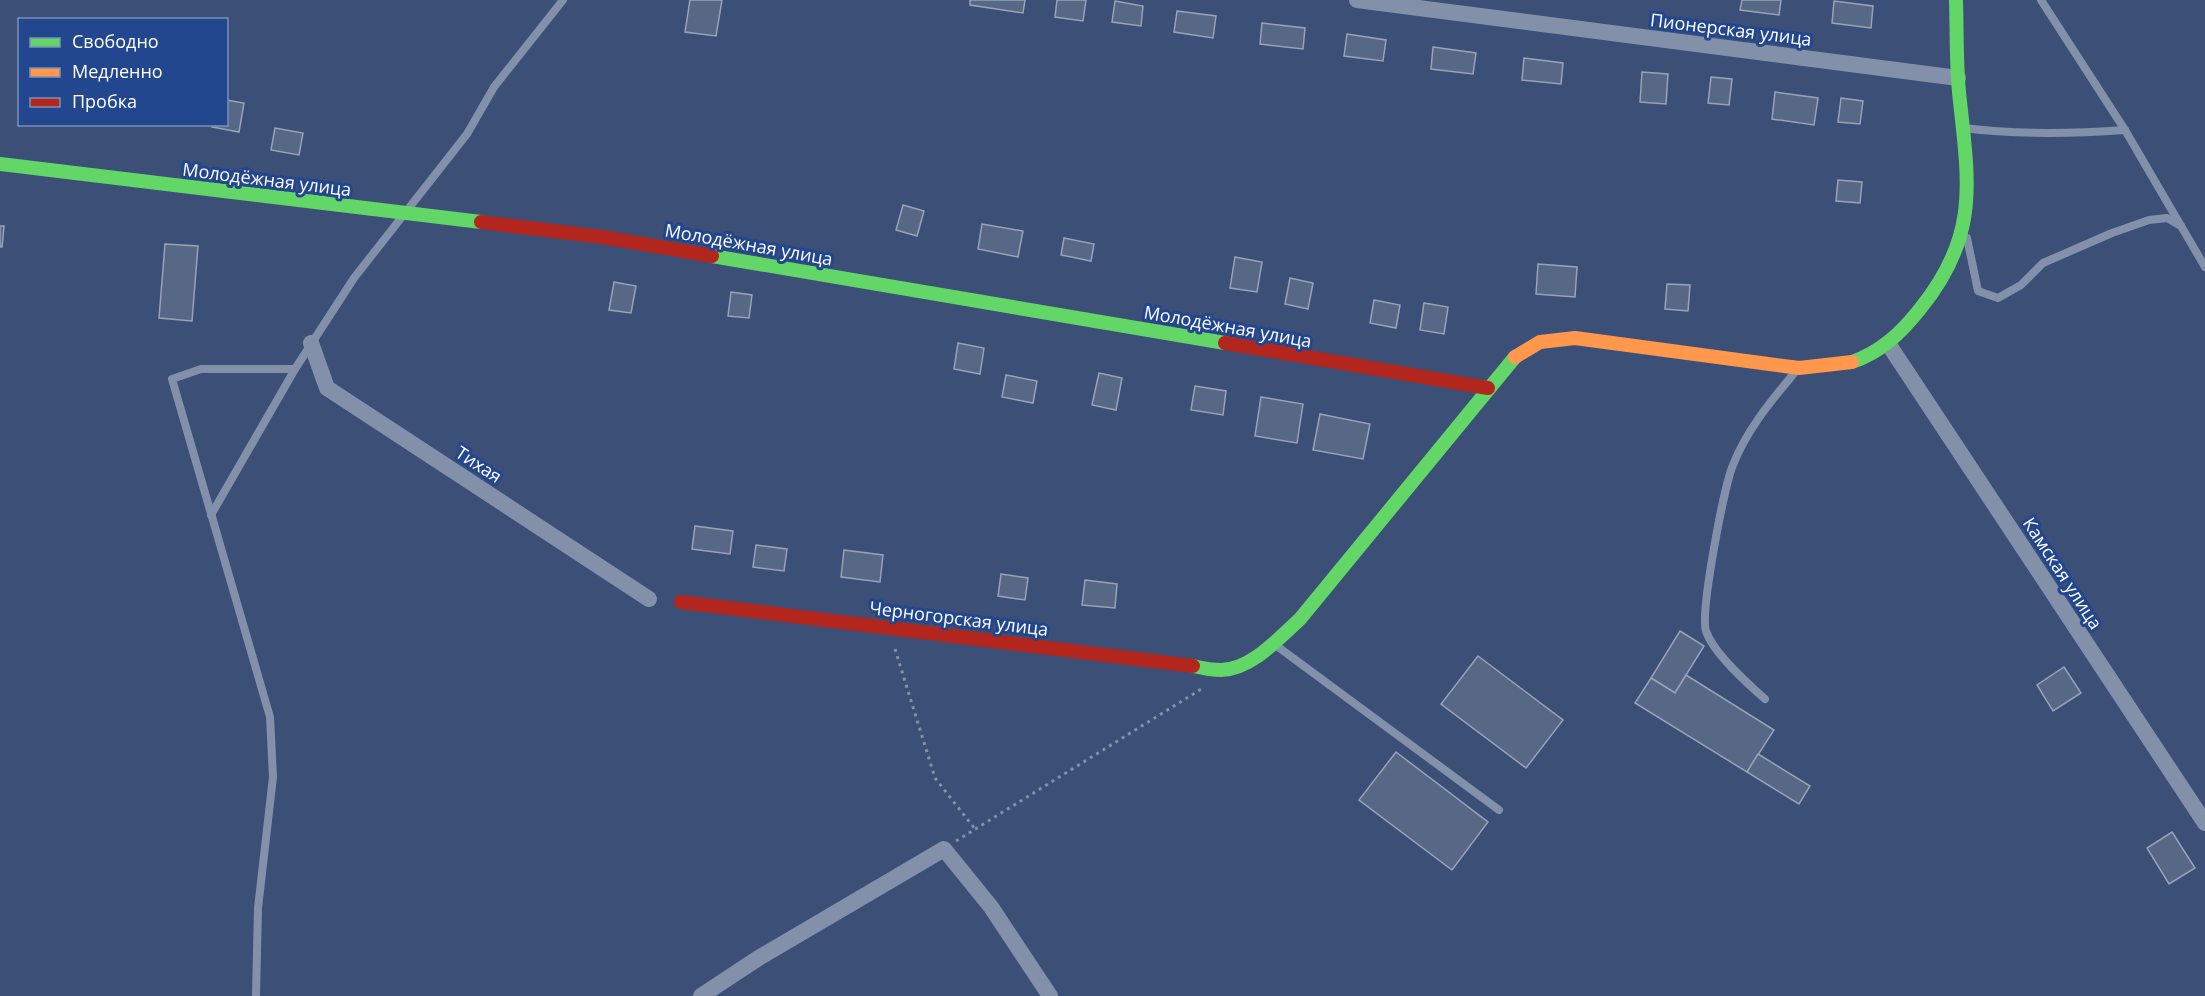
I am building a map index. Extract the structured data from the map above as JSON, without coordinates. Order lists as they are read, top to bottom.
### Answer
{
  "streets": {
    "street": [
      "Пионерская улица",
      "Молодёжная улица",
      "Тихая",
      "Камская улица",
      "Черногорская улица"
    ]
  },
  "legend": ["Свободно", "Медленно", "Пробка"]
}
